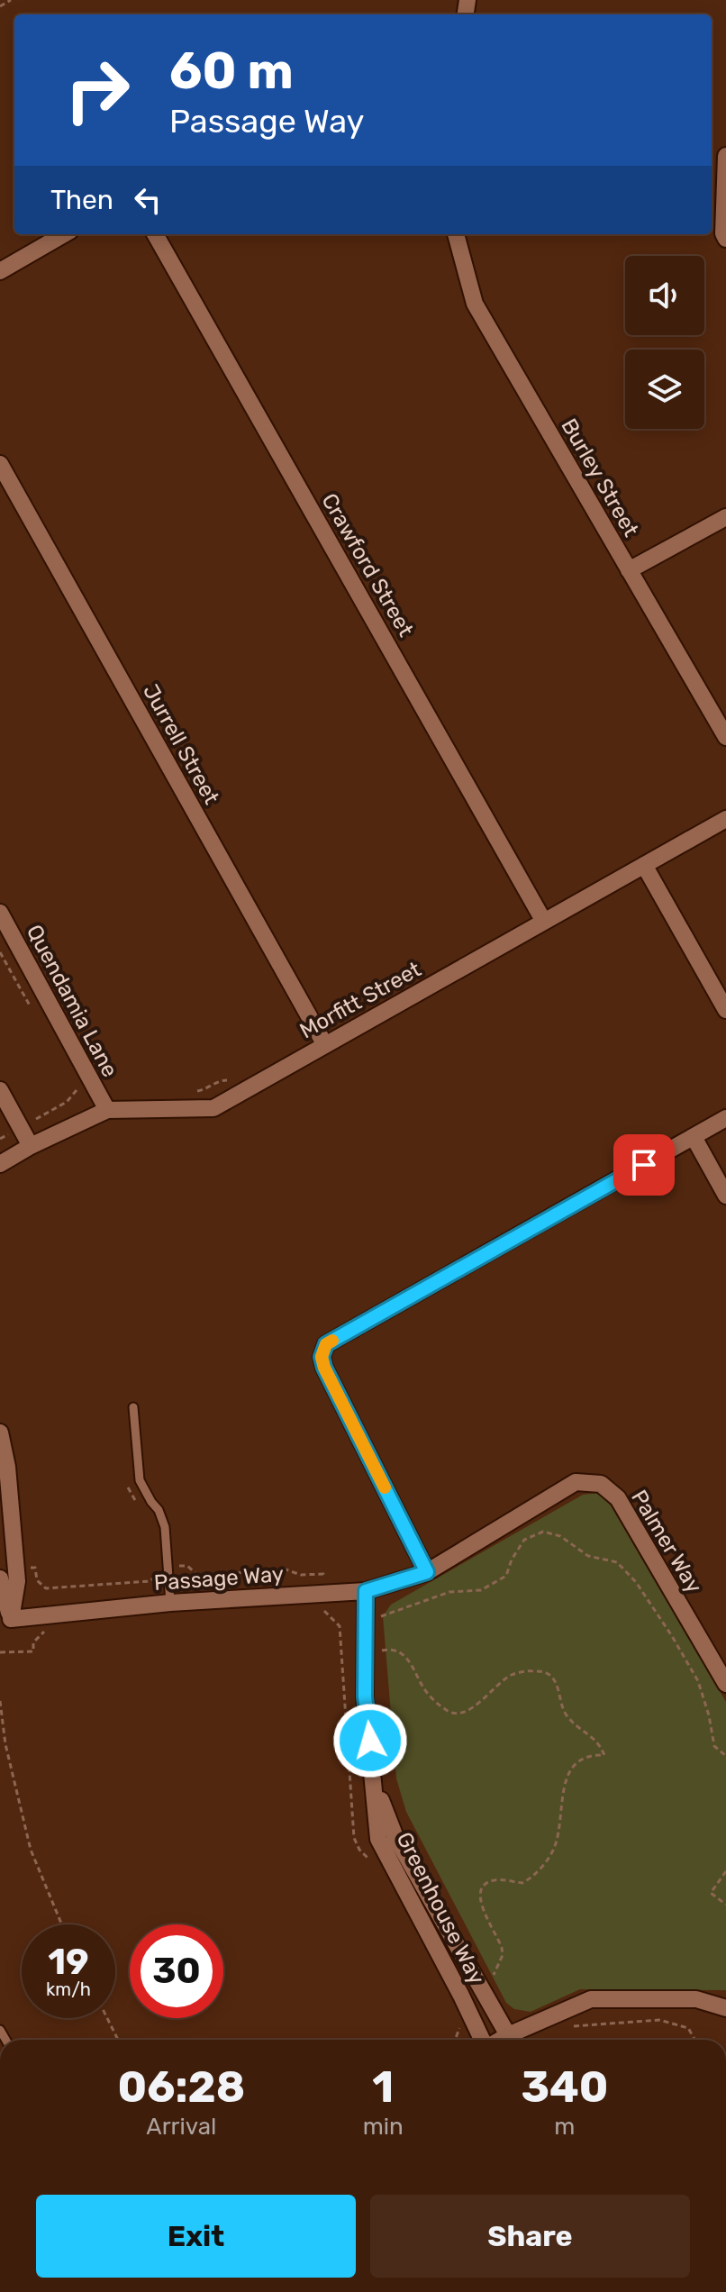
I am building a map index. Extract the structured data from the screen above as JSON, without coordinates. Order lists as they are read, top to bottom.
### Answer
{
  "streets": {
    "street": [
      "Burley Street",
      "Crawford Street",
      "Jurrell Street",
      "Morfitt Street",
      "Quendamia Lane",
      "Palmer Way",
      "Passage Way",
      "Greenhouse Way"
    ]
  },
  "crossings": [
    ["Crawford Street", "Morfitt Street"],
    ["Jurrell Street", "Morfitt Street"],
    ["Morfitt Street", "Quendamia Lane"],
    ["Palmer Way", "Passage Way"],
    ["Passage Way", "Greenhouse Way"]
  ],
  "page": {
    "turn": ["60 m", "Passage Way"],
    "then": "Then",
    "speed": "19 km/h",
    "limit": "30",
    "eta": [
      "06:28",
      "Arrival",
      "1",
      "min",
      "340",
      "m"
    ],
    "buttons": ["Exit", "Share"]
  }
}
